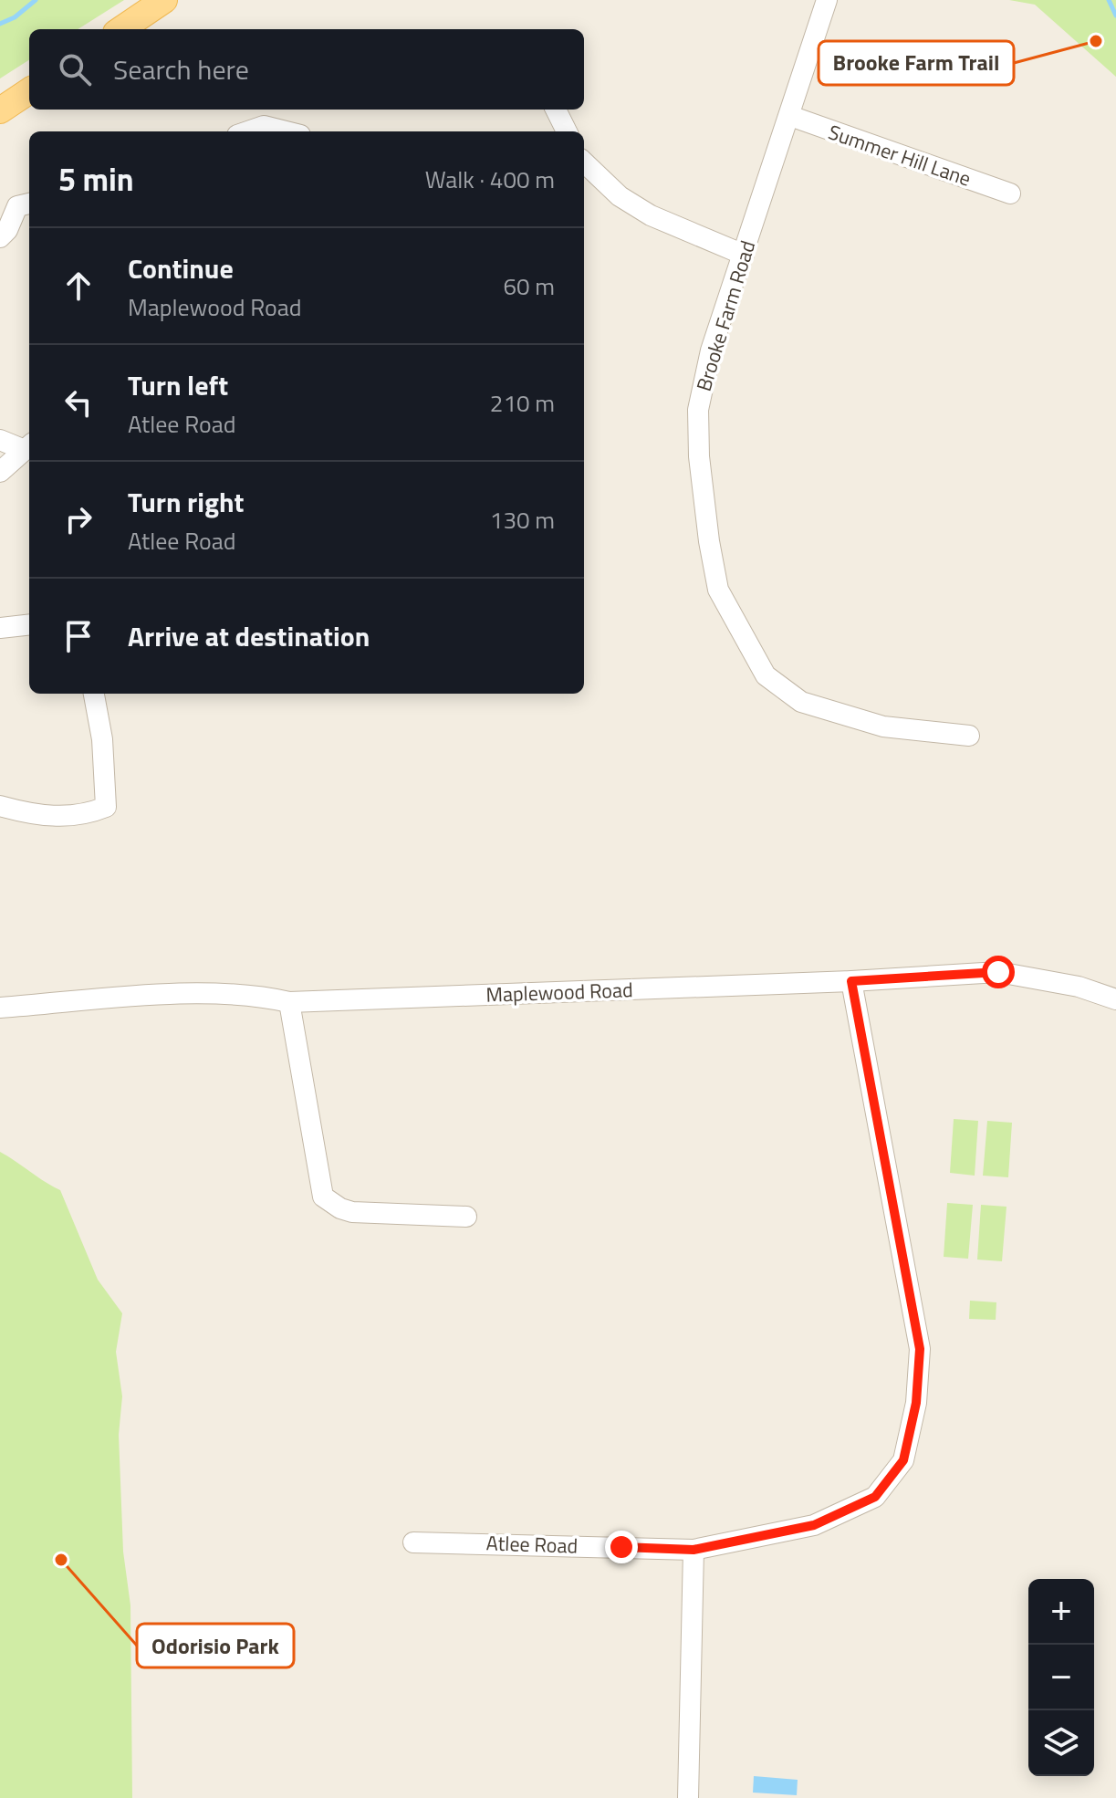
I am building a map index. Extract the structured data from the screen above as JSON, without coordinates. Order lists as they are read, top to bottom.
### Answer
{
  "streets": {
    "street": [
      "Summer Hill Lane",
      "Brooke Farm Road",
      "Maplewood Road",
      "Atlee Road"
    ]
  },
  "crossings": [
    ["Summer Hill Lane", "Brooke Farm Road"],
    ["Maplewood Road", "Atlee Road"]
  ],
  "places": ["Brooke Farm Trail", "Odorisio Park"],
  "page": {
    "search": "Search here",
    "heading": ["5 min", "Walk · 400 m"],
    "list": [
      ["Continue", "Maplewood Road", "60 m"],
      ["Turn left", "Atlee Road", "210 m"],
      ["Turn right", "Atlee Road", "130 m"],
      "Arrive at destination"
    ],
    "map_buttons": ["+", "−"]
  }
}
